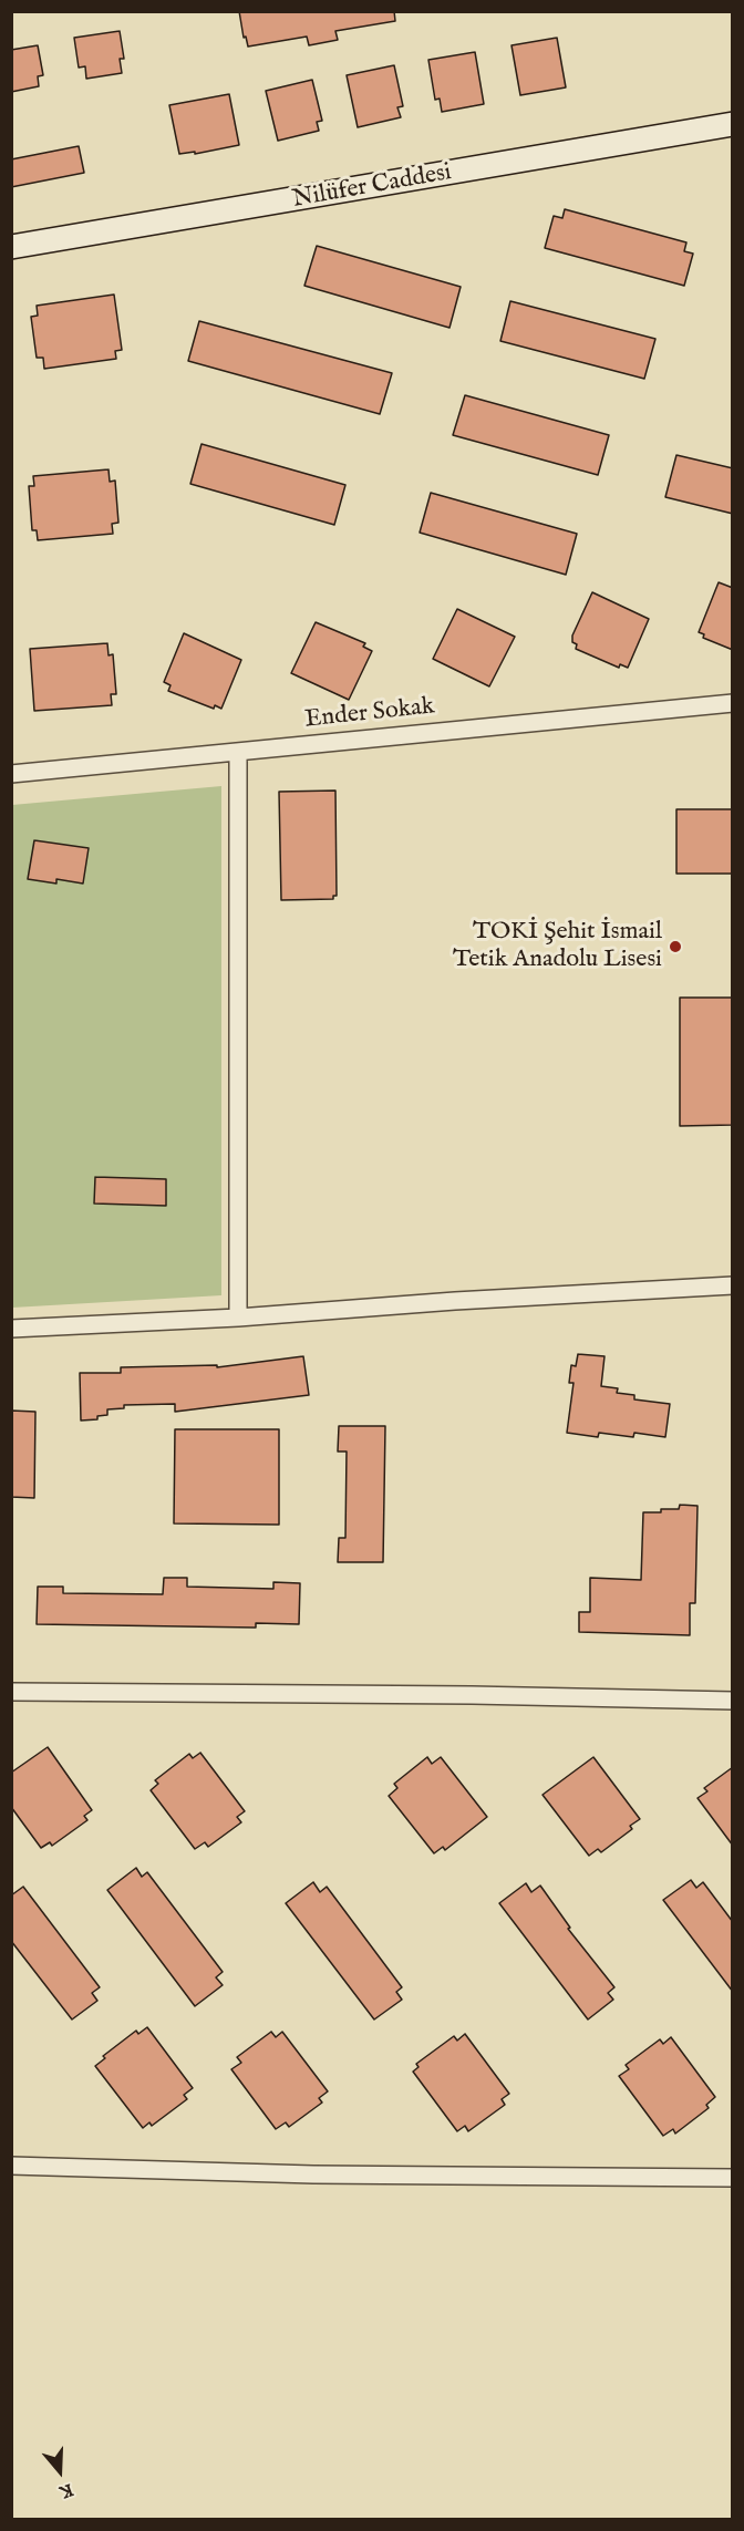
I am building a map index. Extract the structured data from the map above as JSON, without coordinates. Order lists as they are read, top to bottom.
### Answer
{
  "streets": {
    "street": ["Nilüfer Caddesi", "Ender Sokak"]
  },
  "places": ["TOKİ Şehit İsmail Tetik Anadolu Lisesi"],
  "north": "bottom"
}
